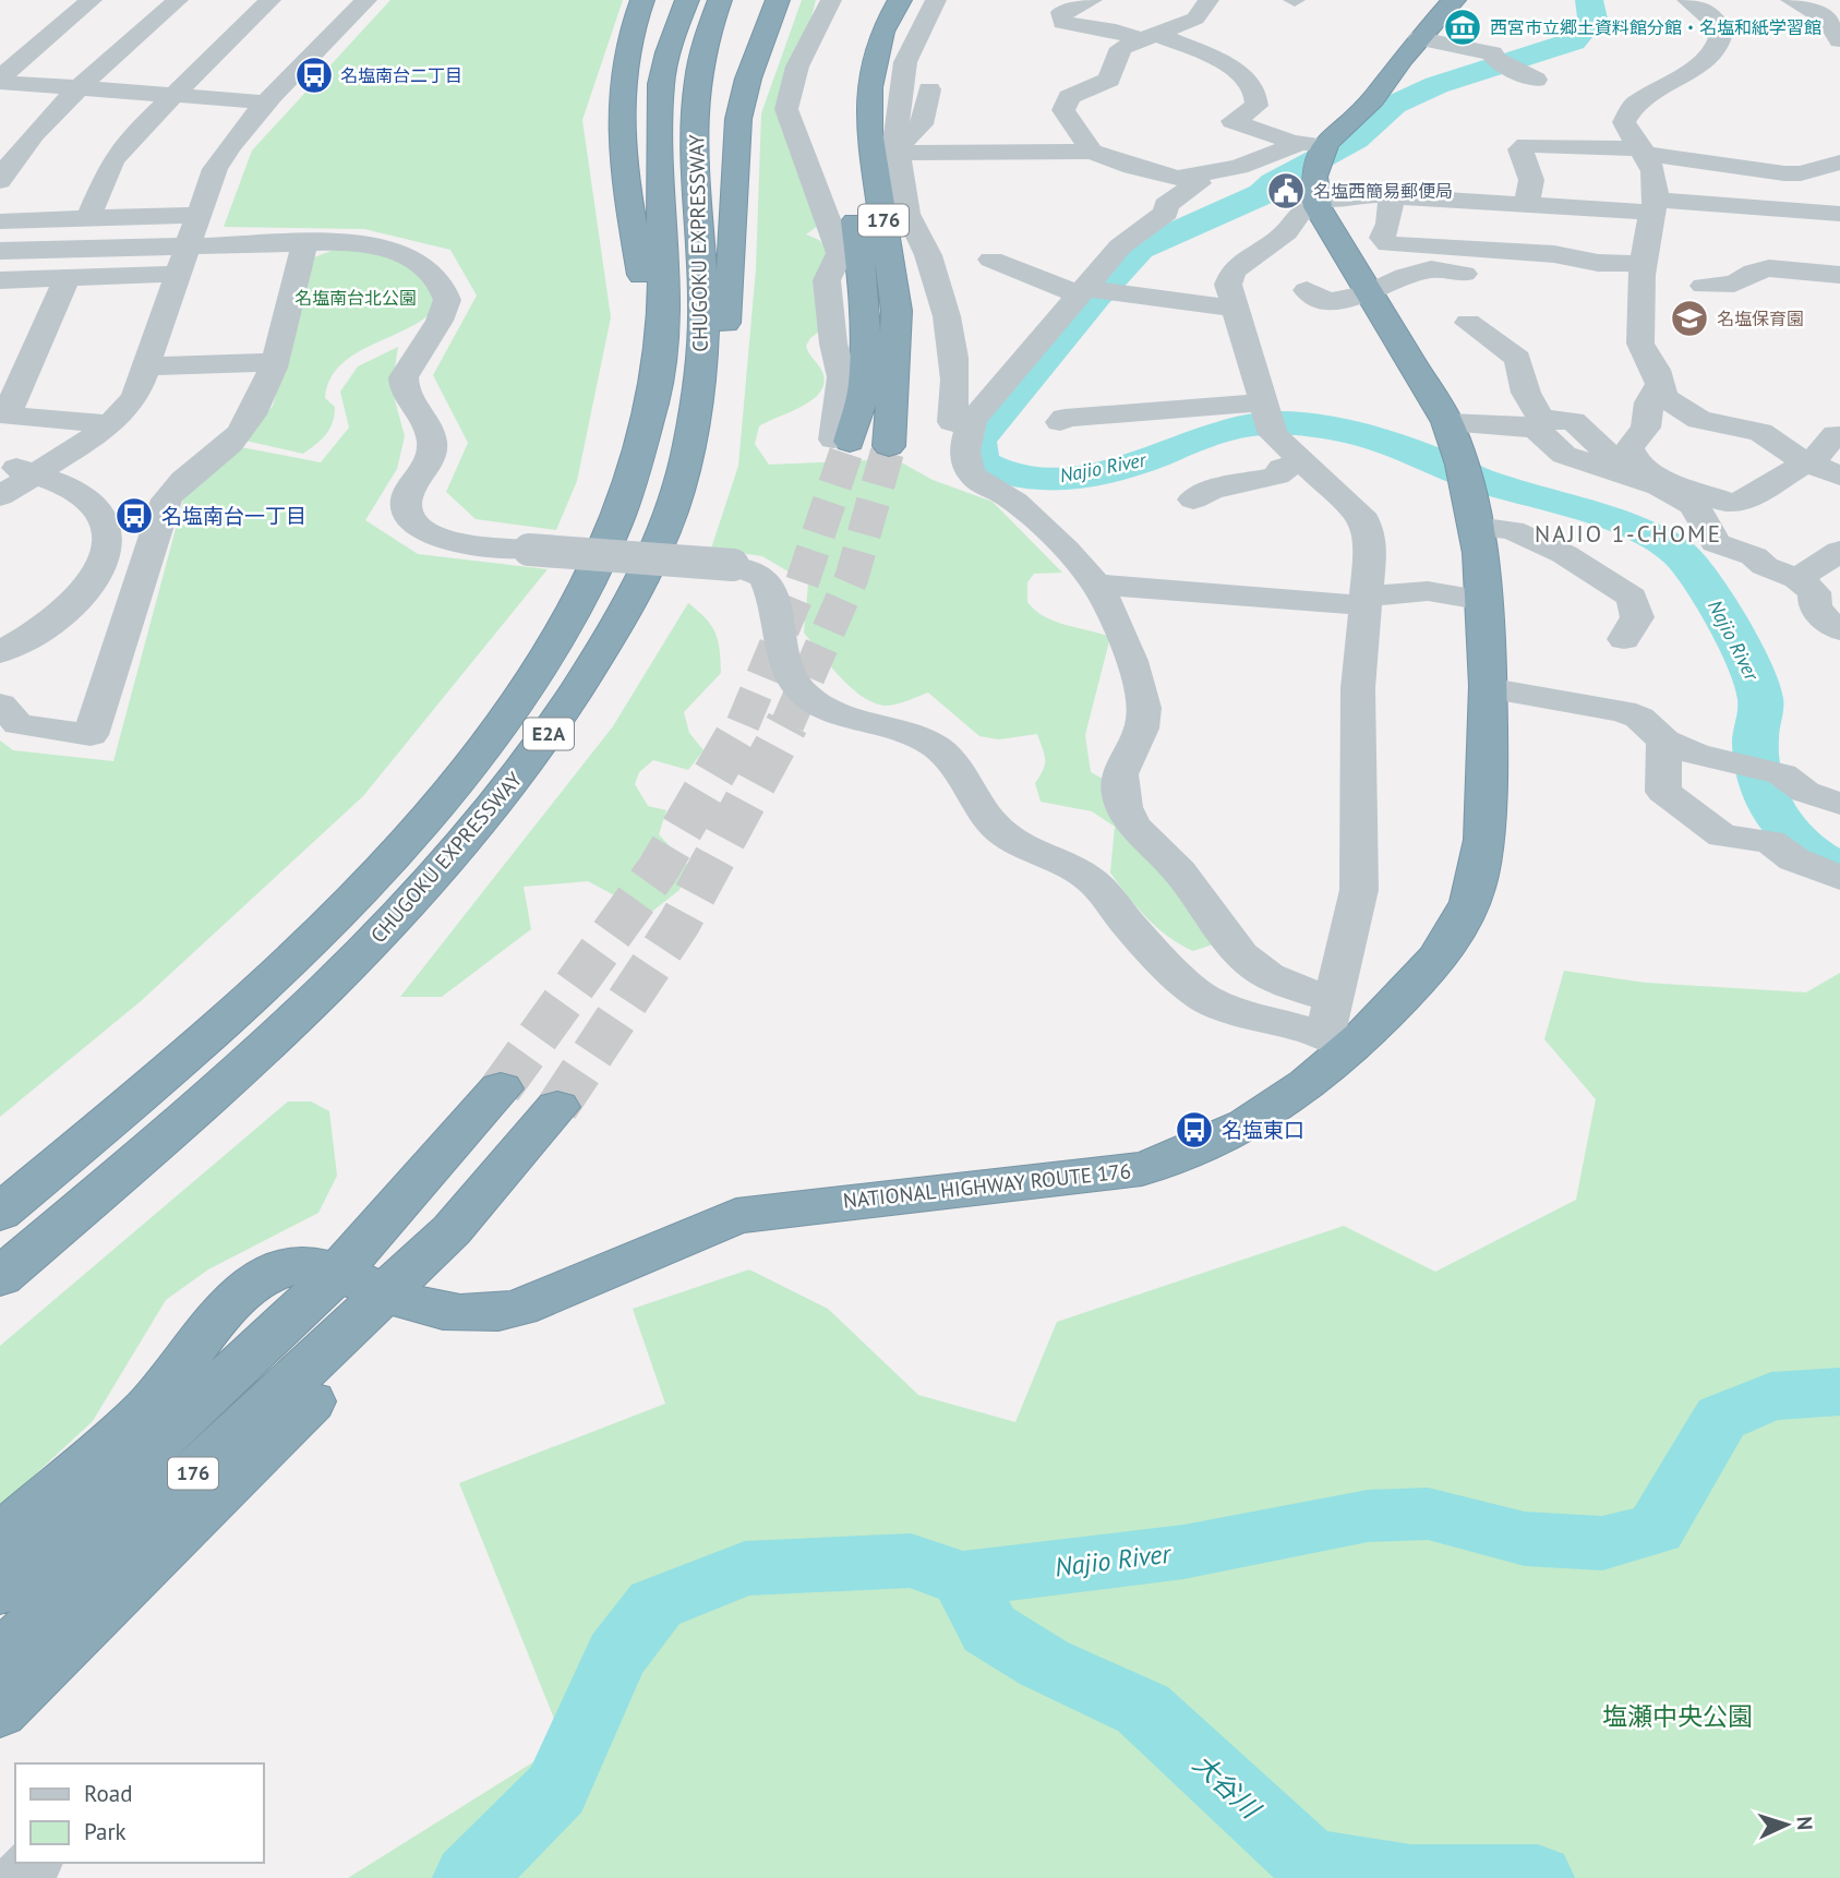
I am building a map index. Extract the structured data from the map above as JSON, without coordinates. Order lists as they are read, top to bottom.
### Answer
{
  "streets": {
    "highway": [
      "176",
      "CHUGOKU EXPRESSWAY",
      "E2A",
      "NATIONAL HIGHWAY ROUTE 176"
    ]
  },
  "crossings": [
    ["176", "NATIONAL HIGHWAY ROUTE 176"]
  ],
  "districts": ["NAJIO 1-CHOME"],
  "water": ["Najio River", "大谷川"],
  "parks": ["名塩南台北公園", "塩瀬中央公園"],
  "places": {
    "museum": ["西宮市立郷土資料館分館・名塩和紙学習館"],
    "bus stop": ["名塩南台二丁目", "名塩南台一丁目", "名塩東口"],
    "public building": ["名塩西簡易郵便局"],
    "school or university": ["名塩保育園"]
  },
  "legend": ["Road", "Park"],
  "north": "right"
}
